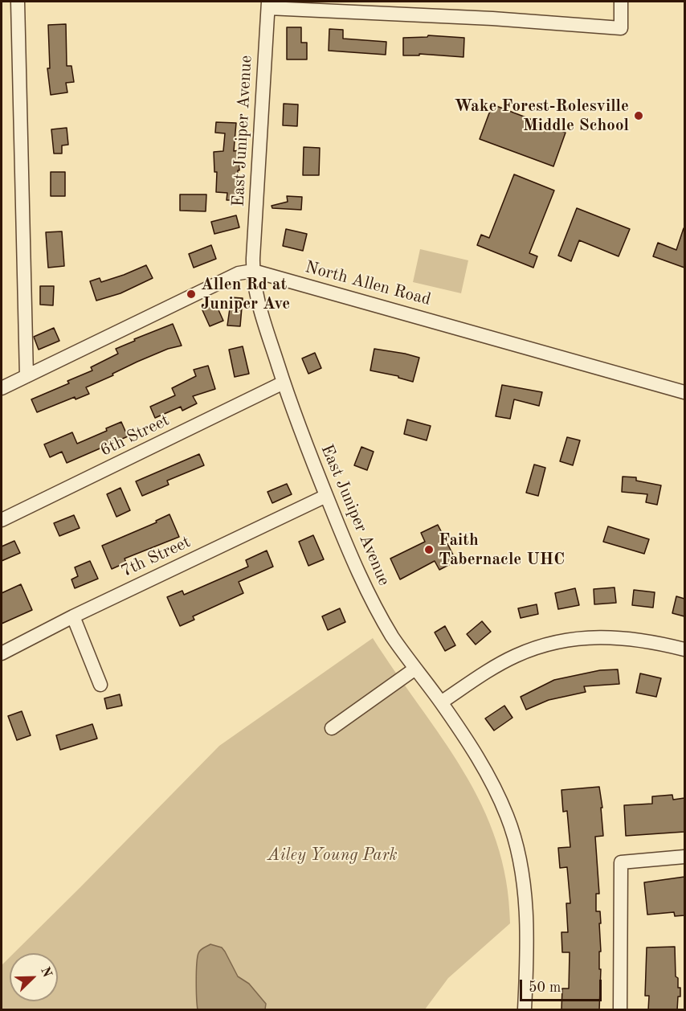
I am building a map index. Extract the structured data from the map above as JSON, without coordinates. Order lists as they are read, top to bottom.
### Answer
{
  "streets": {
    "street": [
      "East Juniper Avenue",
      "North Allen Road",
      "6th Street",
      "7th Street"
    ]
  },
  "crossings": [
    ["East Juniper Avenue", "North Allen Road"],
    ["East Juniper Avenue", "6th Street"],
    ["East Juniper Avenue", "7th Street"]
  ],
  "parks": ["Ailey Young Park"],
  "places": ["Wake Forest-Rolesville Middle School", "Allen Rd at Juniper Ave", "Faith Tabernacle UHC"],
  "scale_bar": "50 m",
  "north": "top right"
}
